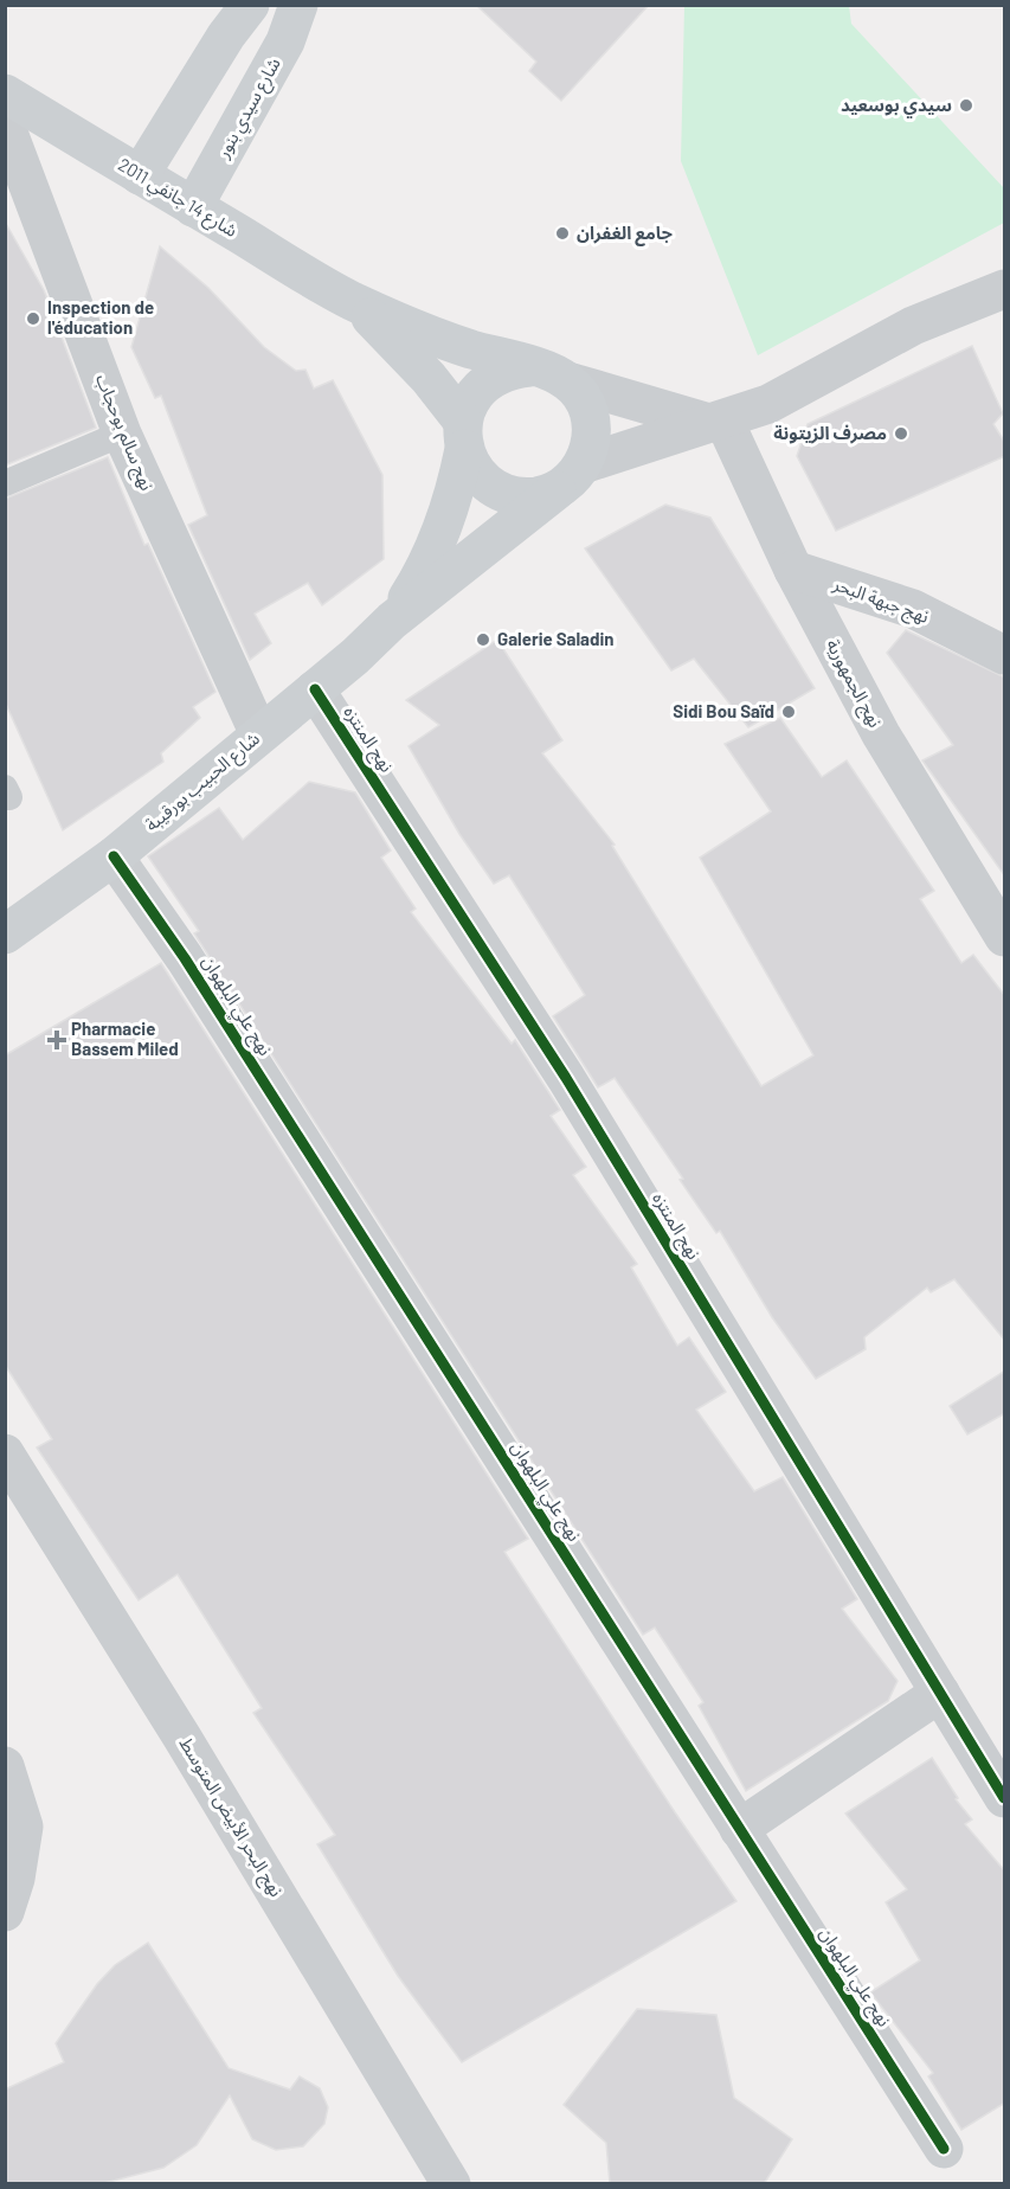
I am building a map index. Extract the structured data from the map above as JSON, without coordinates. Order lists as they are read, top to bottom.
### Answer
{
  "streets": {
    "main road": ["شارع سيدي بنور", "شارع 14 جانفي 2011", "شارع الحبيب بورقيبة"],
    "street": [
      "نهج سالم بوحجاب",
      "نهج جبهة البحر",
      "نهج الجمهورية",
      "نهج المنتزه",
      "نهج علي البلهوان",
      "نهج البحر الأبيض المتوسط"
    ]
  },
  "crossings": [
    ["شارع سيدي بنور", "شارع 14 جانفي 2011"],
    ["شارع 14 جانفي 2011", "شارع الحبيب بورقيبة"],
    ["نهج سالم بوحجاب", "شارع الحبيب بورقيبة"],
    ["نهج جبهة البحر", "نهج الجمهورية"],
    ["نهج المنتزه", "شارع الحبيب بورقيبة"],
    ["شارع الحبيب بورقيبة", "نهج علي البلهوان"]
  ],
  "places": {
    "other": [
      "سيدي بوسعيد",
      "جامع الغفران",
      "Inspection de l'éducation",
      "مصرف الزيتونة",
      "Galerie Saladin",
      "Sidi Bou Saïd"
    ],
    "health": ["Pharmacie Bassem Miled"]
  }
}
